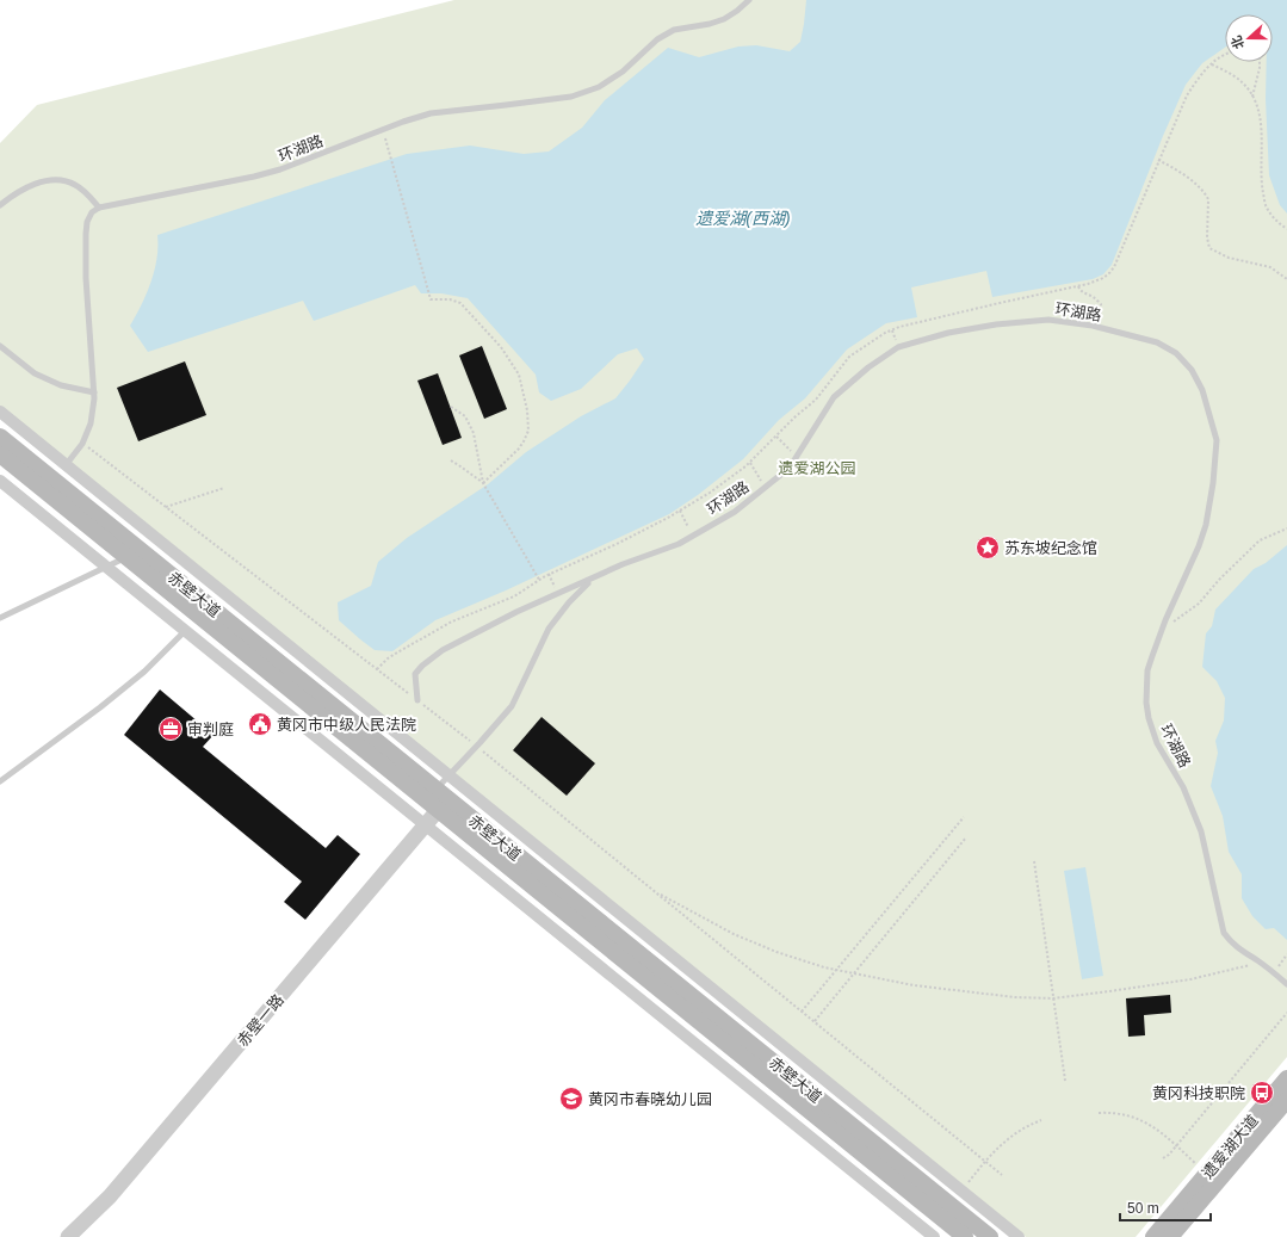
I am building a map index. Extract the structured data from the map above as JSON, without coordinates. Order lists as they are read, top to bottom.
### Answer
{
  "streets": {
    "main road": ["赤壁大道", "遗爱湖大道"],
    "street": ["赤壁一路"],
    "lane": ["环湖路"]
  },
  "crossings": [
    ["赤壁大道", "赤壁一路"]
  ],
  "water": ["遗爱湖(西湖)"],
  "parks": ["遗爱湖公园"],
  "places": {
    "place": ["苏东坡纪念馆"],
    "public building": ["黄冈市中级人民法院"],
    "office": ["审判庭"],
    "bus stop": ["黄冈科技职院"],
    "school or university": ["黄冈市春晓幼儿园"]
  },
  "scale_bar": "50 m",
  "north": "left"
}
